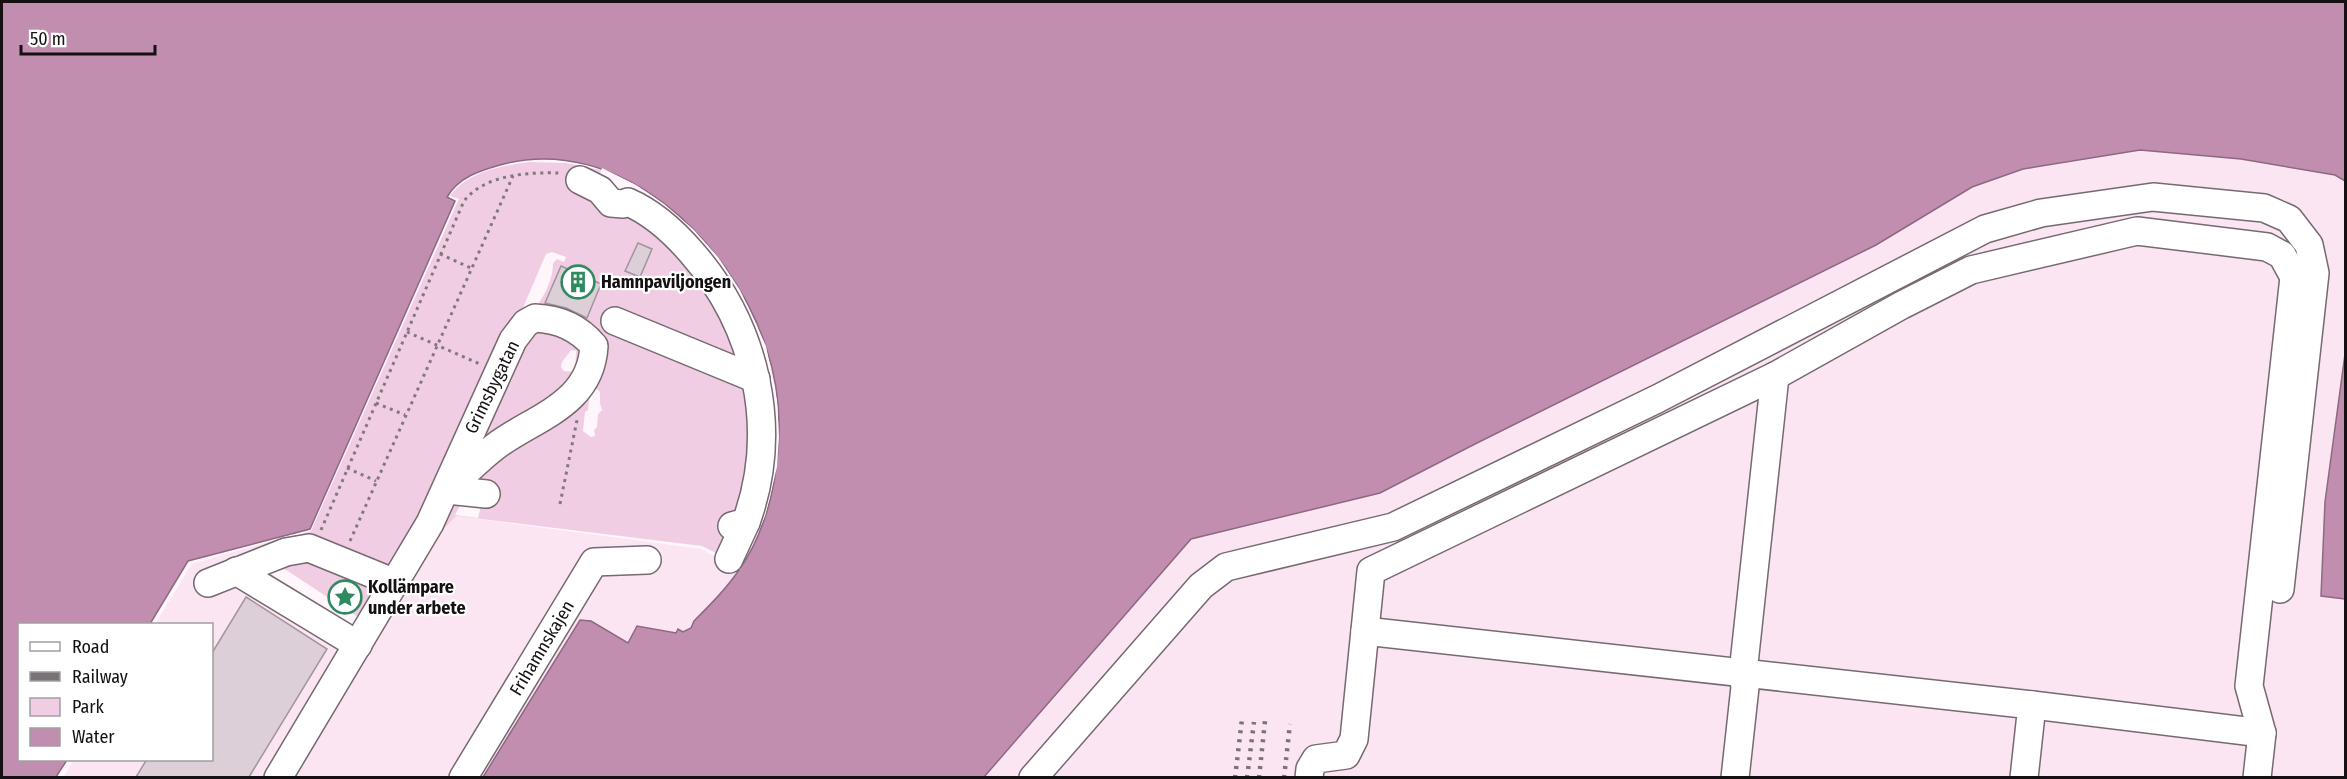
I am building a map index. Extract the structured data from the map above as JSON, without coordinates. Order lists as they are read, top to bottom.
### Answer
{
  "streets": {
    "street": ["Grimsbygatan", "Frihamnskajen"]
  },
  "places": {
    "building": ["Hamnpaviljongen"],
    "place": ["Kollämpare under arbete"]
  },
  "legend": [
    "Road",
    "Railway",
    "Park",
    "Water"
  ],
  "scale_bar": "50 m"
}
